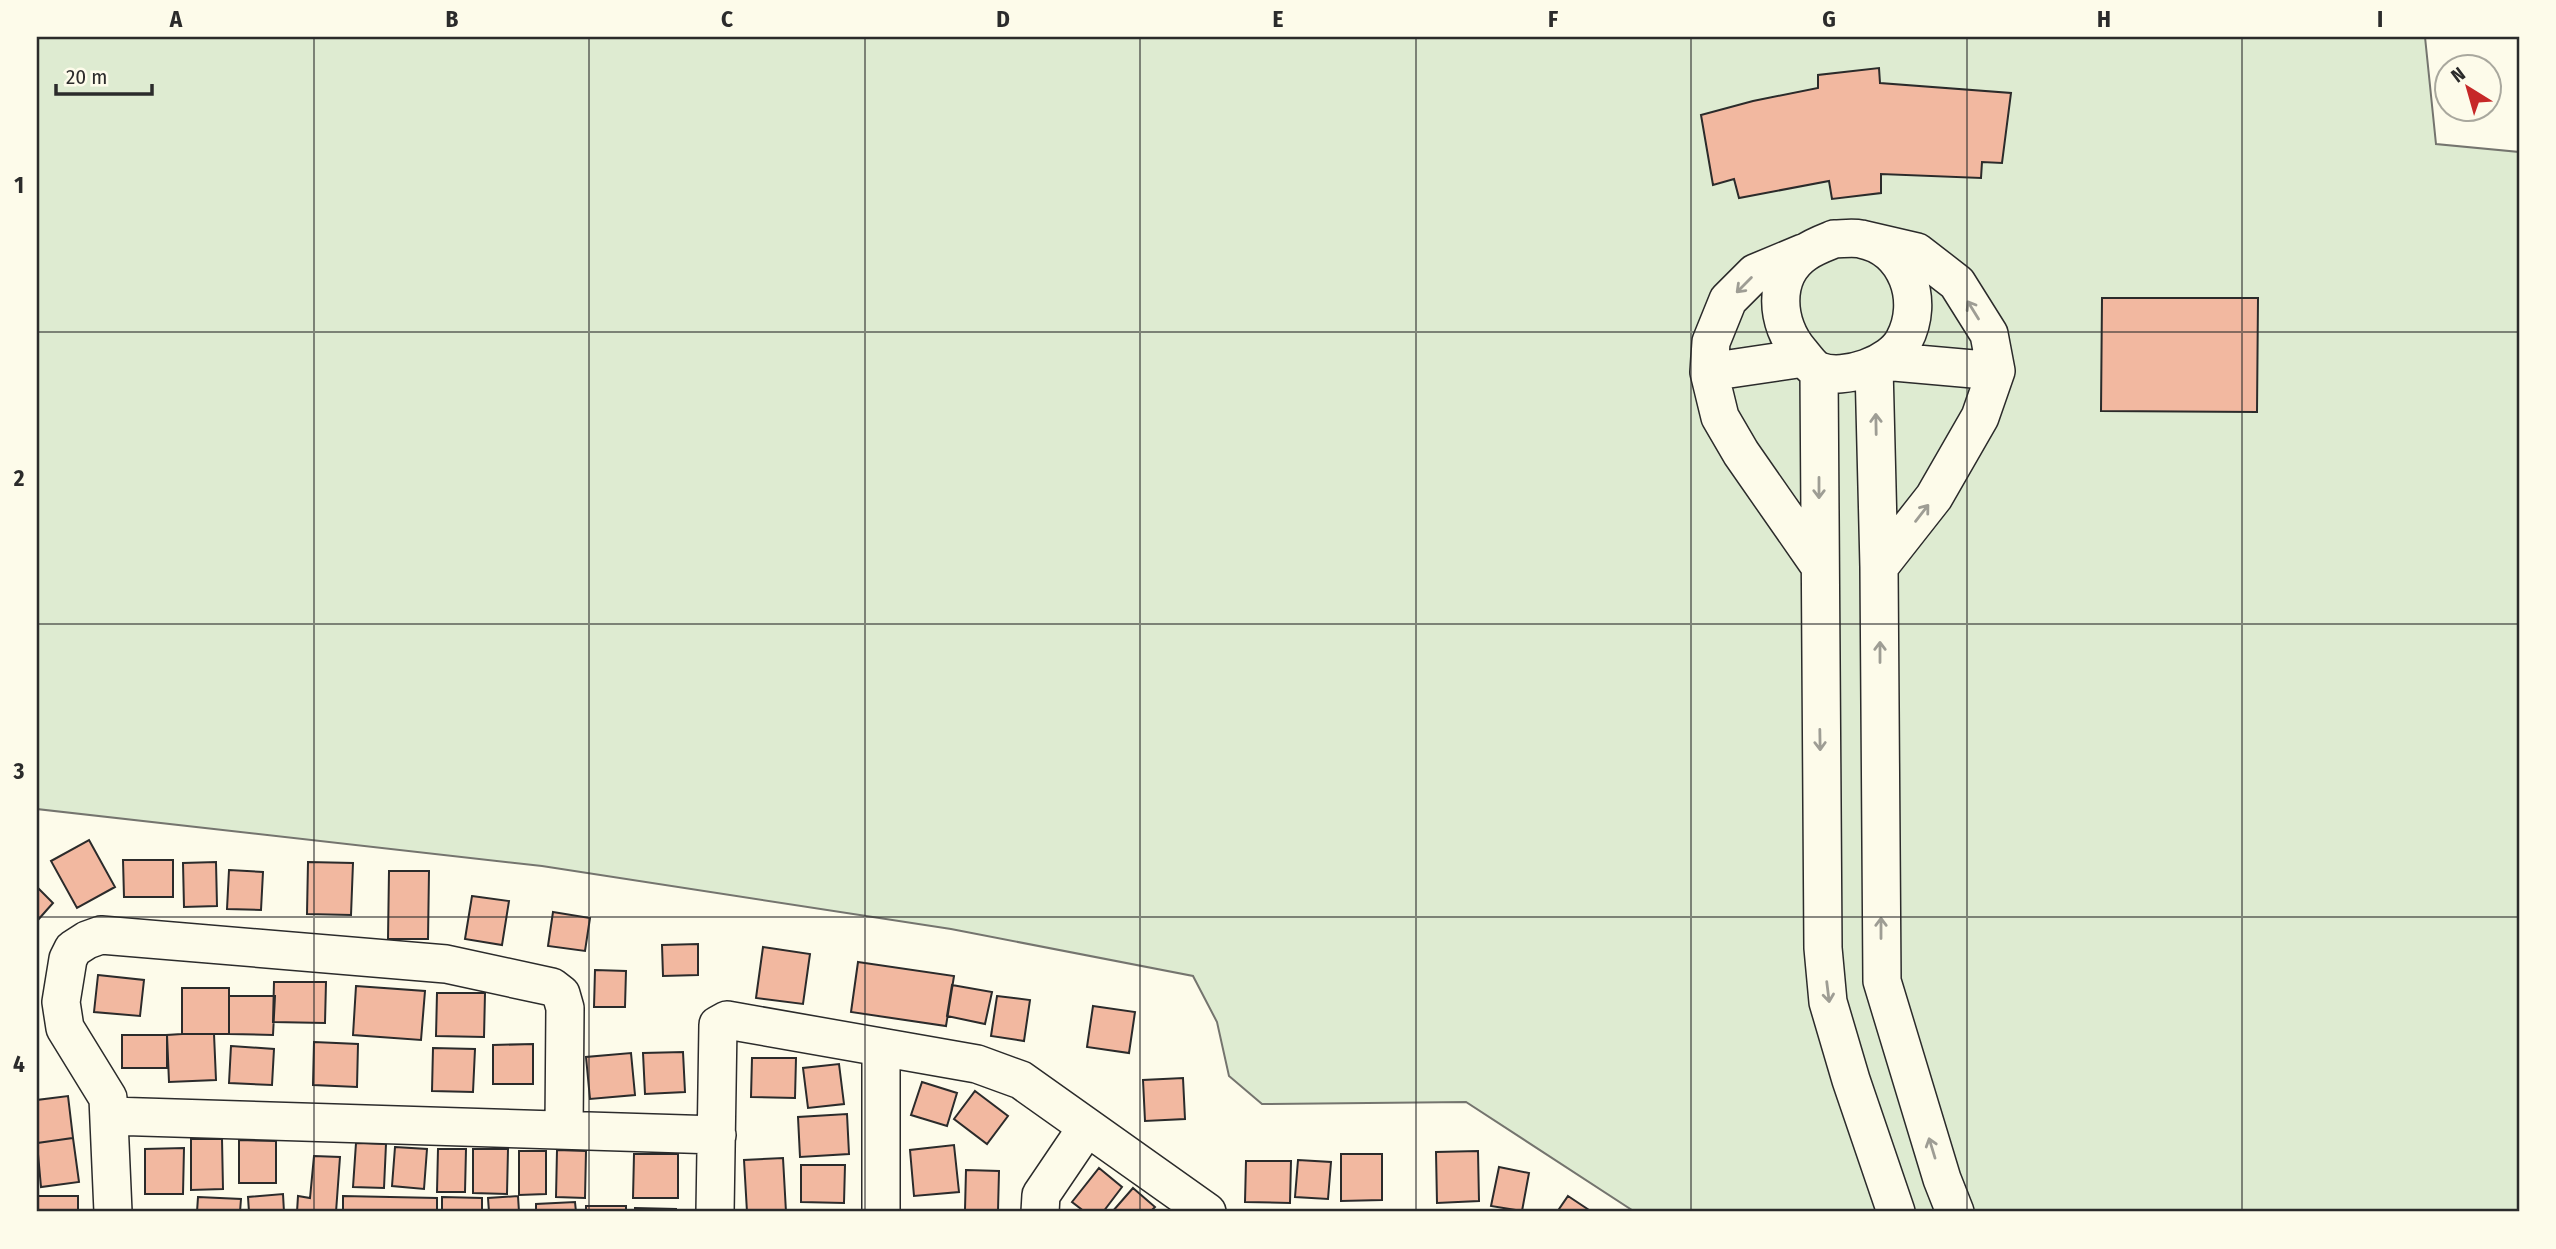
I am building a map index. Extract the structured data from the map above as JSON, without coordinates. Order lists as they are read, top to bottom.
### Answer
{
  "scale_bar": "20 m",
  "north": "top left",
  "grid": {
    "columns": [
      "A",
      "B",
      "C",
      "D",
      "E",
      "F",
      "G",
      "H",
      "I"
    ],
    "rows": [
      "1",
      "2",
      "3",
      "4"
    ]
  }
}
